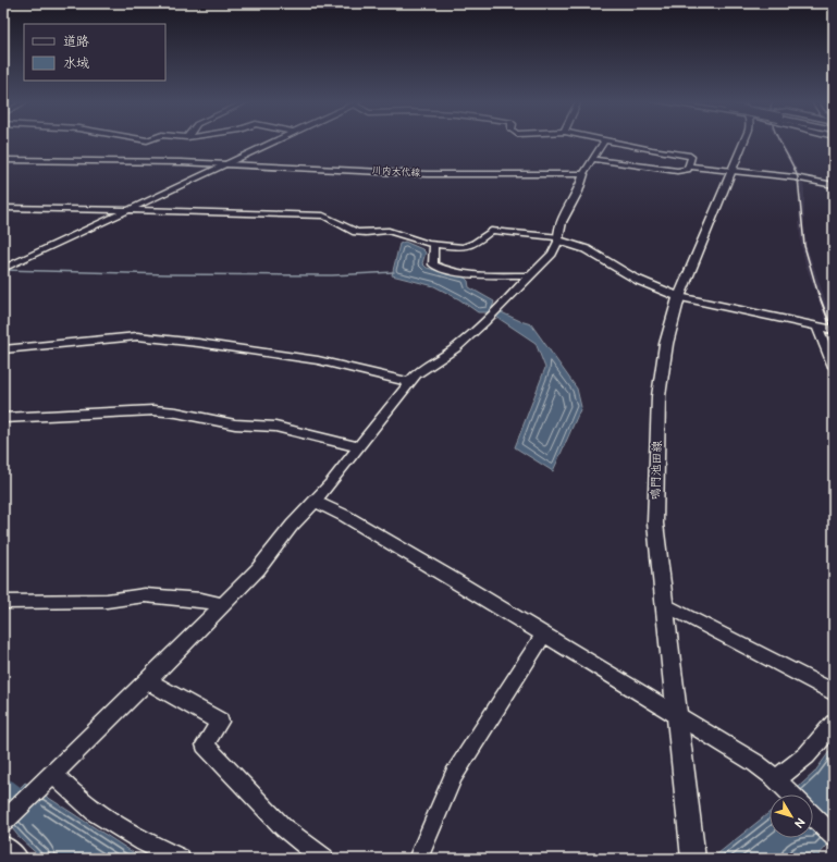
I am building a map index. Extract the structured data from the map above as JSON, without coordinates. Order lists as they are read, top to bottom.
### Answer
{
  "streets": {
    "main road": ["川内大代線", "鳴門池田線"]
  },
  "legend": ["道路", "水域"],
  "north": "bottom right"
}
